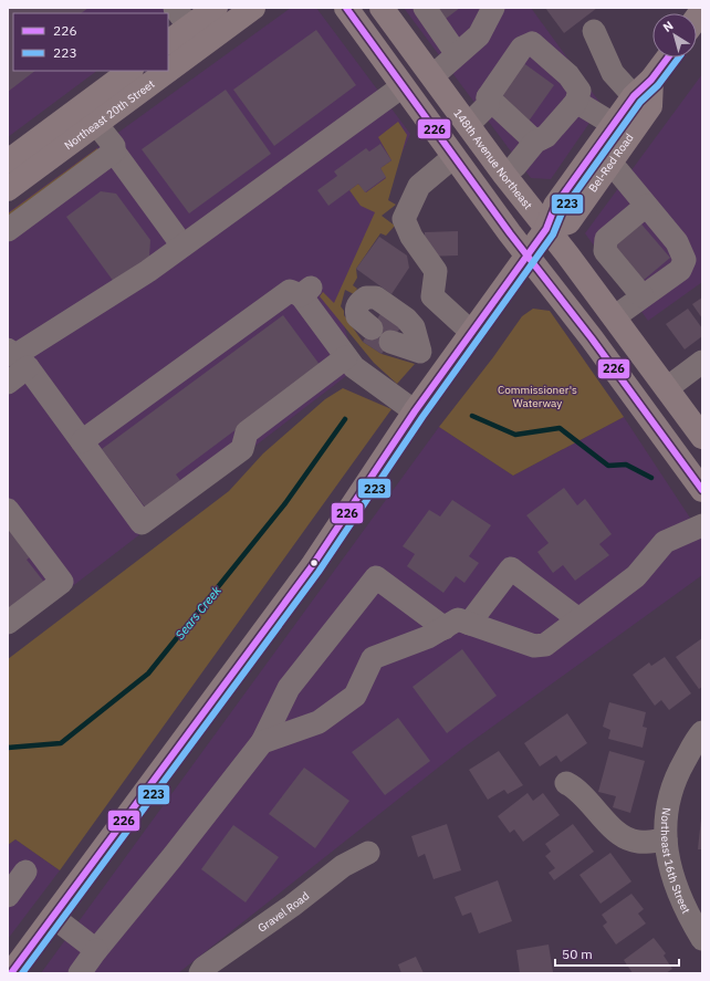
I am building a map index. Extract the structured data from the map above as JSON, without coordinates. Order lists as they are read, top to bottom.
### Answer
{
  "streets": {
    "main road": ["Northeast 20th Street", "148th Avenue Northeast", "Bel-Red Road"],
    "street": ["Northeast 16th Street", "Gravel Road"]
  },
  "crossings": [
    ["148th Avenue Northeast", "Bel-Red Road"]
  ],
  "water": ["Sears Creek"],
  "parks": ["Commissioner's Waterway"],
  "lines": ["transit line 226", "transit line 223"],
  "legend": ["226", "223"],
  "scale_bar": "50 m",
  "north": "top left"
}
